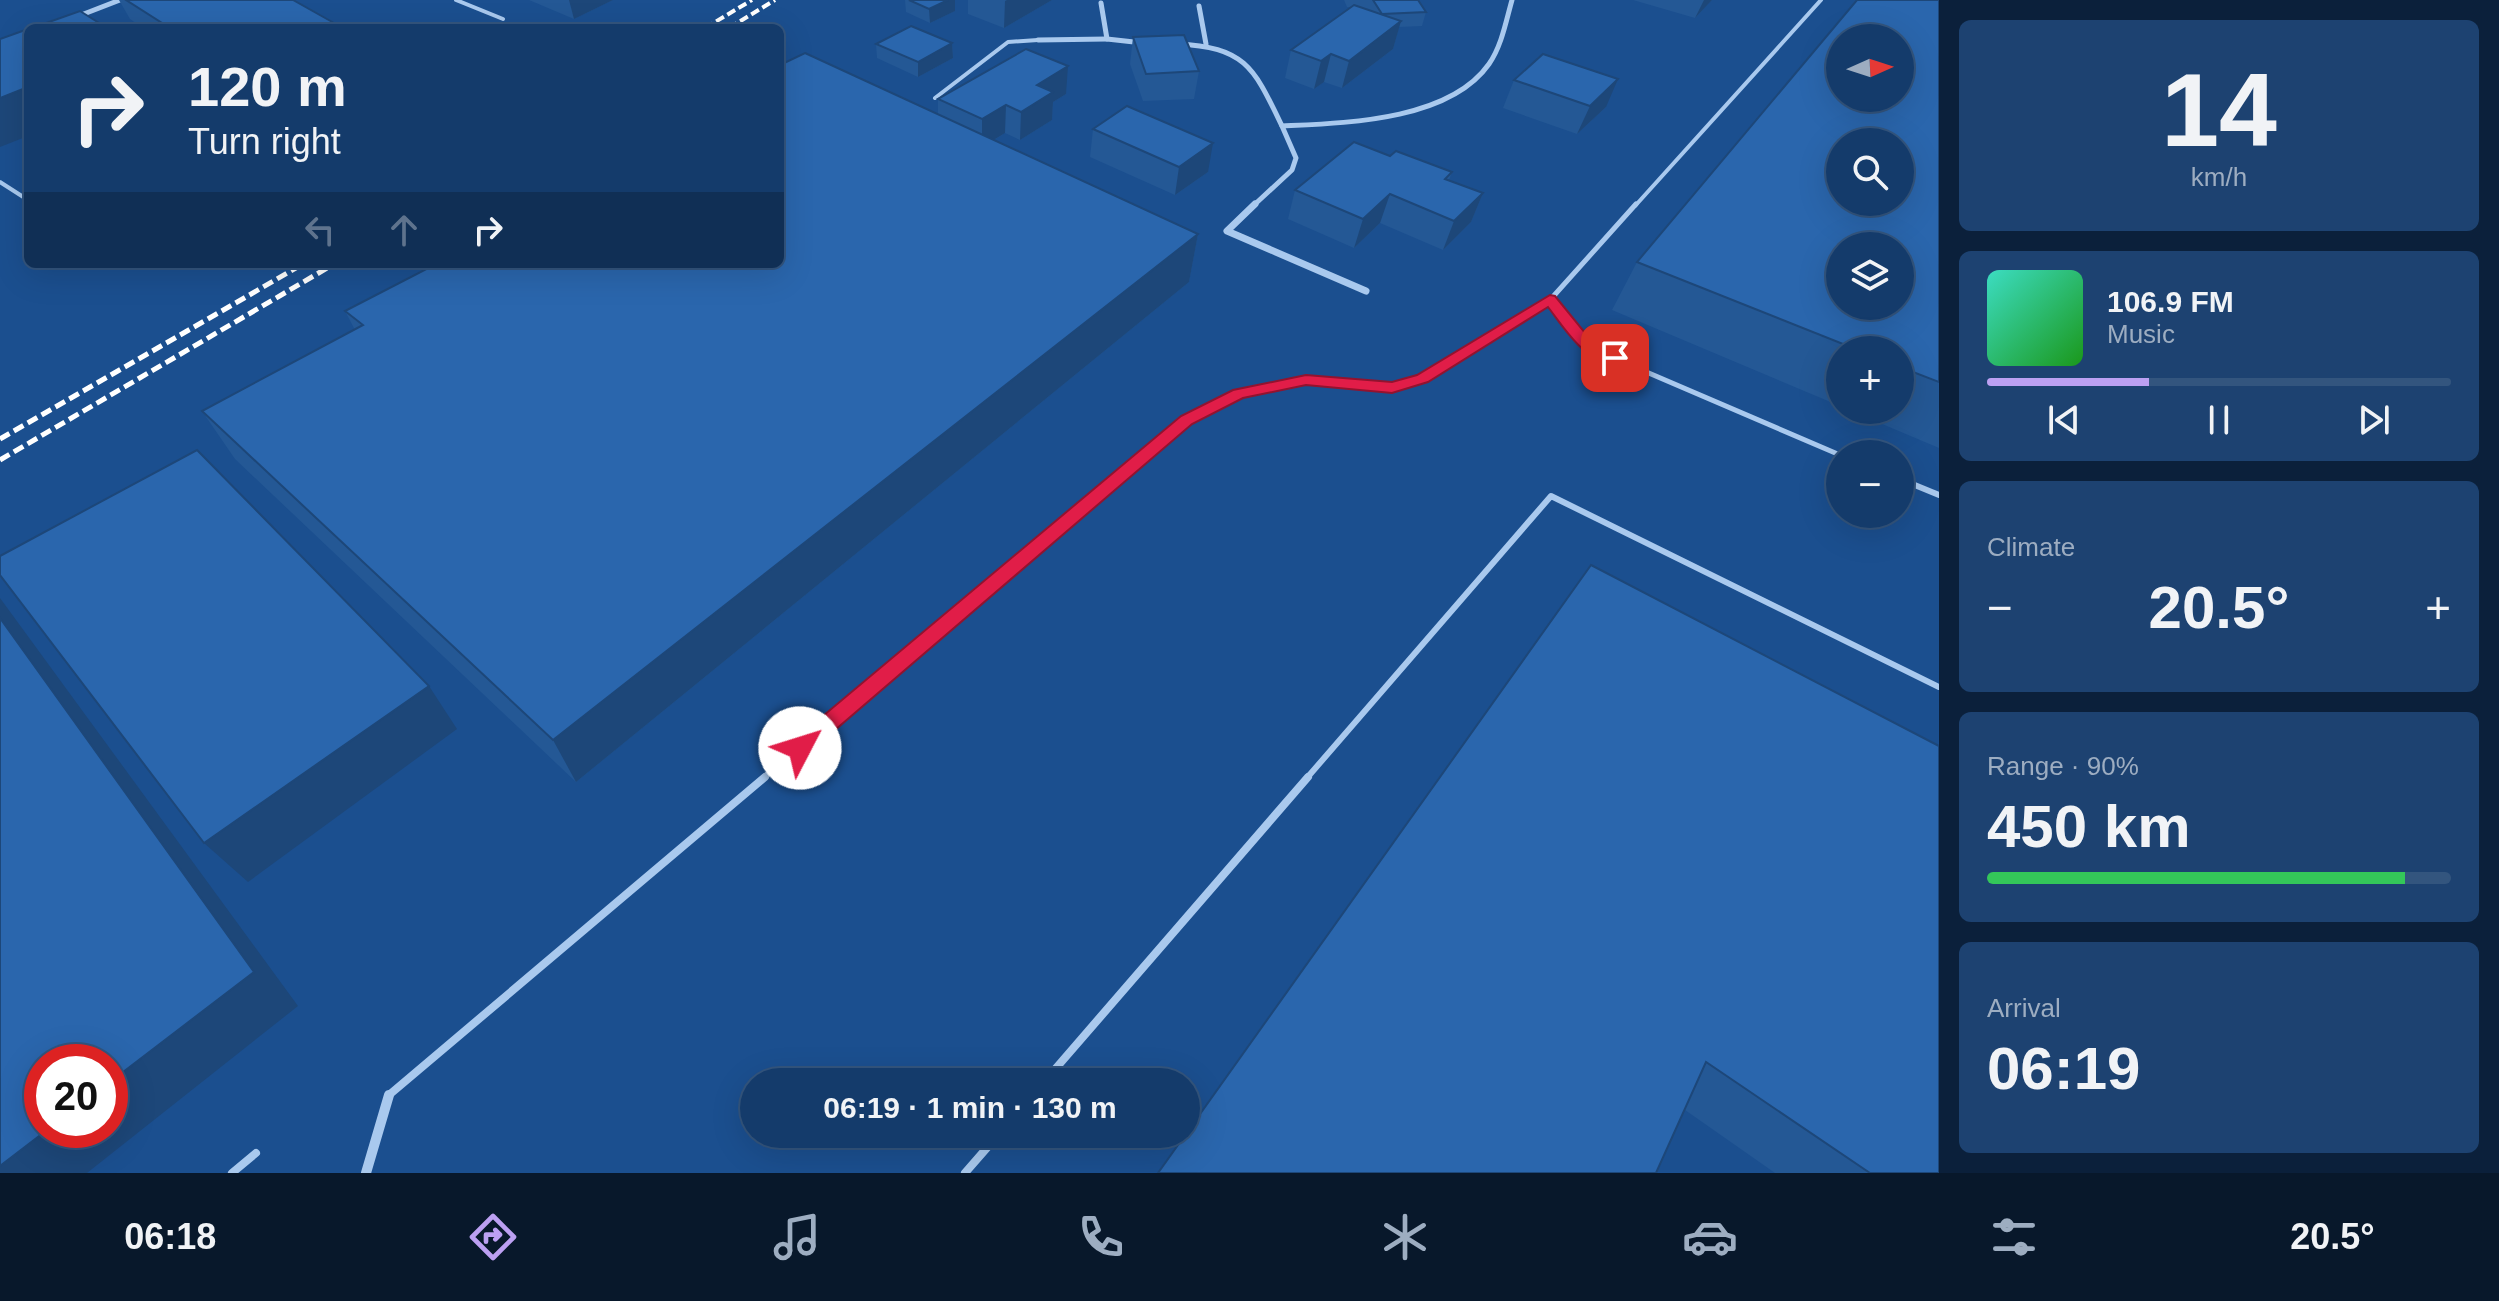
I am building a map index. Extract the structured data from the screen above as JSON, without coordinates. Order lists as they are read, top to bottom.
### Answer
{
  "north": "right",
  "page": {
    "tile": [
      ["14", "km/h"],
      "Climate",
      ["Range · 90%", "450 km"],
      ["Arrival", "06:19"]
    ],
    "map_buttons": ["+", "−"],
    "turn": ["120 m", "Turn right"],
    "song": ["106.9 FM", "Music"],
    "heat": ["−", "20.5°", "+"],
    "limit": "20",
    "trip": "06:19 · 1 min · 130 m",
    "tabs": ["06:18", "20.5°"]
  }
}
